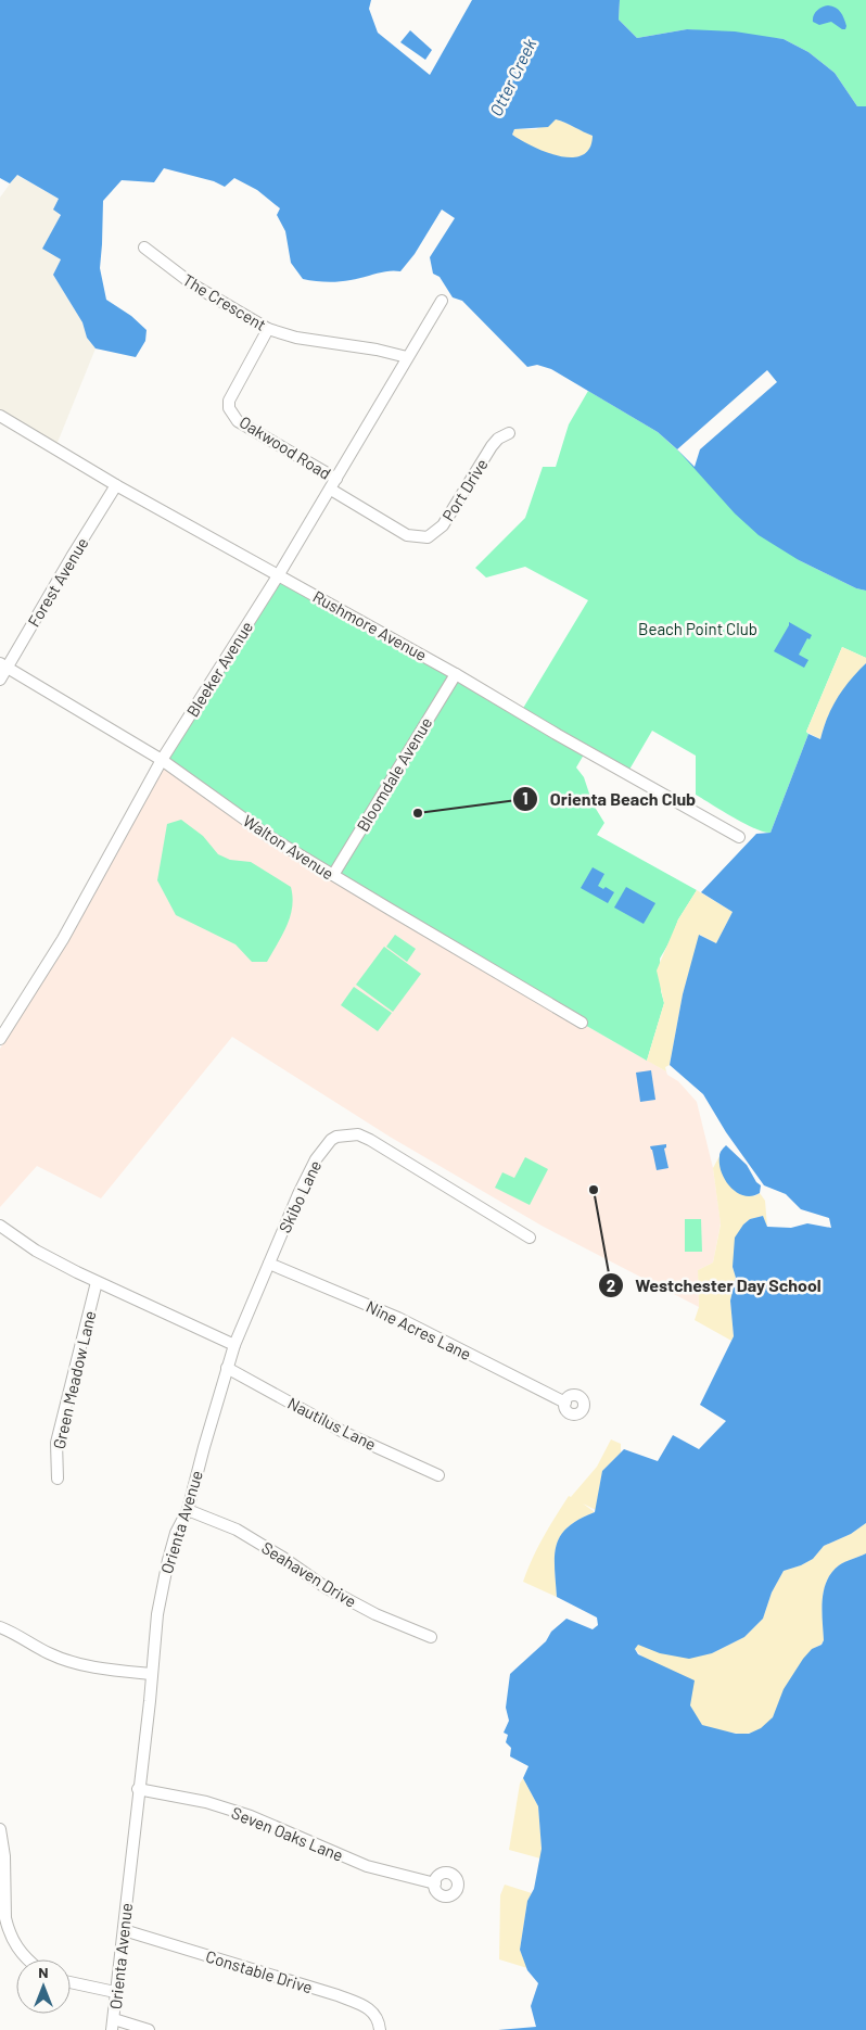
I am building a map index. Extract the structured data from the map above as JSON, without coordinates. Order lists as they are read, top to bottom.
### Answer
{
  "streets": {
    "street": [
      "The Crescent",
      "Oakwood Road",
      "Port Drive",
      "Forest Avenue",
      "Rushmore Avenue",
      "Bleeker Avenue",
      "Bloomdale Avenue",
      "Walton Avenue",
      "Skibo Lane",
      "Nine Acres Lane",
      "Green Meadow Lane",
      "Nautilus Lane",
      "Orienta Avenue",
      "Seahaven Drive",
      "Seven Oaks Lane",
      "Constable Drive"
    ]
  },
  "crossings": [
    ["The Crescent", "Oakwood Road"],
    ["The Crescent", "Bleeker Avenue"],
    ["Oakwood Road", "Bleeker Avenue"],
    ["Port Drive", "Bleeker Avenue"],
    ["Forest Avenue", "Rushmore Avenue"],
    ["Forest Avenue", "Walton Avenue"],
    ["Rushmore Avenue", "Bleeker Avenue"],
    ["Rushmore Avenue", "Bloomdale Avenue"],
    ["Bleeker Avenue", "Walton Avenue"],
    ["Bloomdale Avenue", "Walton Avenue"],
    ["Skibo Lane", "Nine Acres Lane"],
    ["Skibo Lane", "Orienta Avenue"],
    ["Nautilus Lane", "Orienta Avenue"],
    ["Orienta Avenue", "Seahaven Drive"],
    ["Orienta Avenue", "Seven Oaks Lane"],
    ["Orienta Avenue", "Constable Drive"]
  ],
  "water": ["Otter Creek"],
  "parks": ["Beach Point Club"],
  "places": ["Orienta Beach Club", "Westchester Day School"],
  "north": "top"
}
